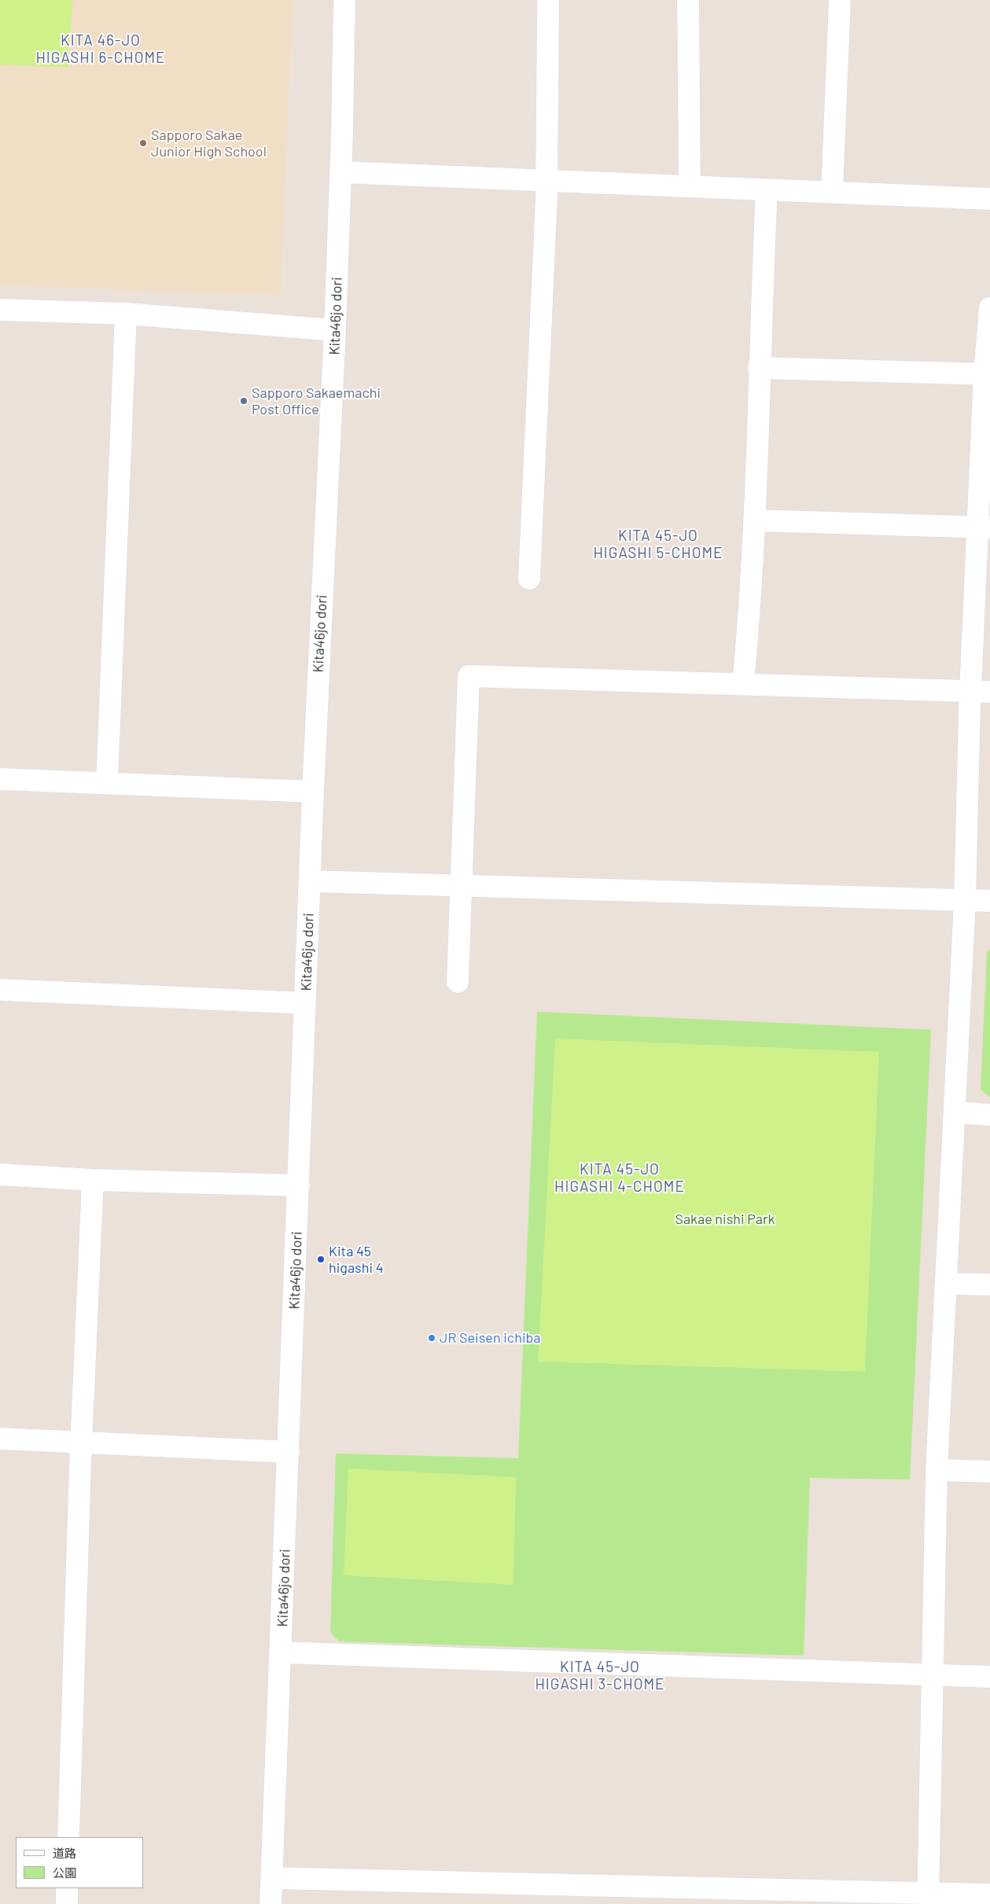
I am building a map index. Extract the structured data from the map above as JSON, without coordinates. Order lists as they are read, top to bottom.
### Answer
{
  "streets": {
    "street": ["Kita46jo dori"]
  },
  "districts": [
    "KITA 46-JO HIGASHI 6-CHOME",
    "KITA 45-JO HIGASHI 5-CHOME",
    "KITA 45-JO HIGASHI 4-CHOME",
    "KITA 45-JO HIGASHI 3-CHOME"
  ],
  "parks": ["Sakae nishi Park"],
  "places": [
    "Sapporo Sakae Junior High School",
    "Sapporo Sakaemachi Post Office",
    "Kita 45 higashi 4",
    "JR Seisen ichiba"
  ],
  "legend": ["道路", "公園"]
}
